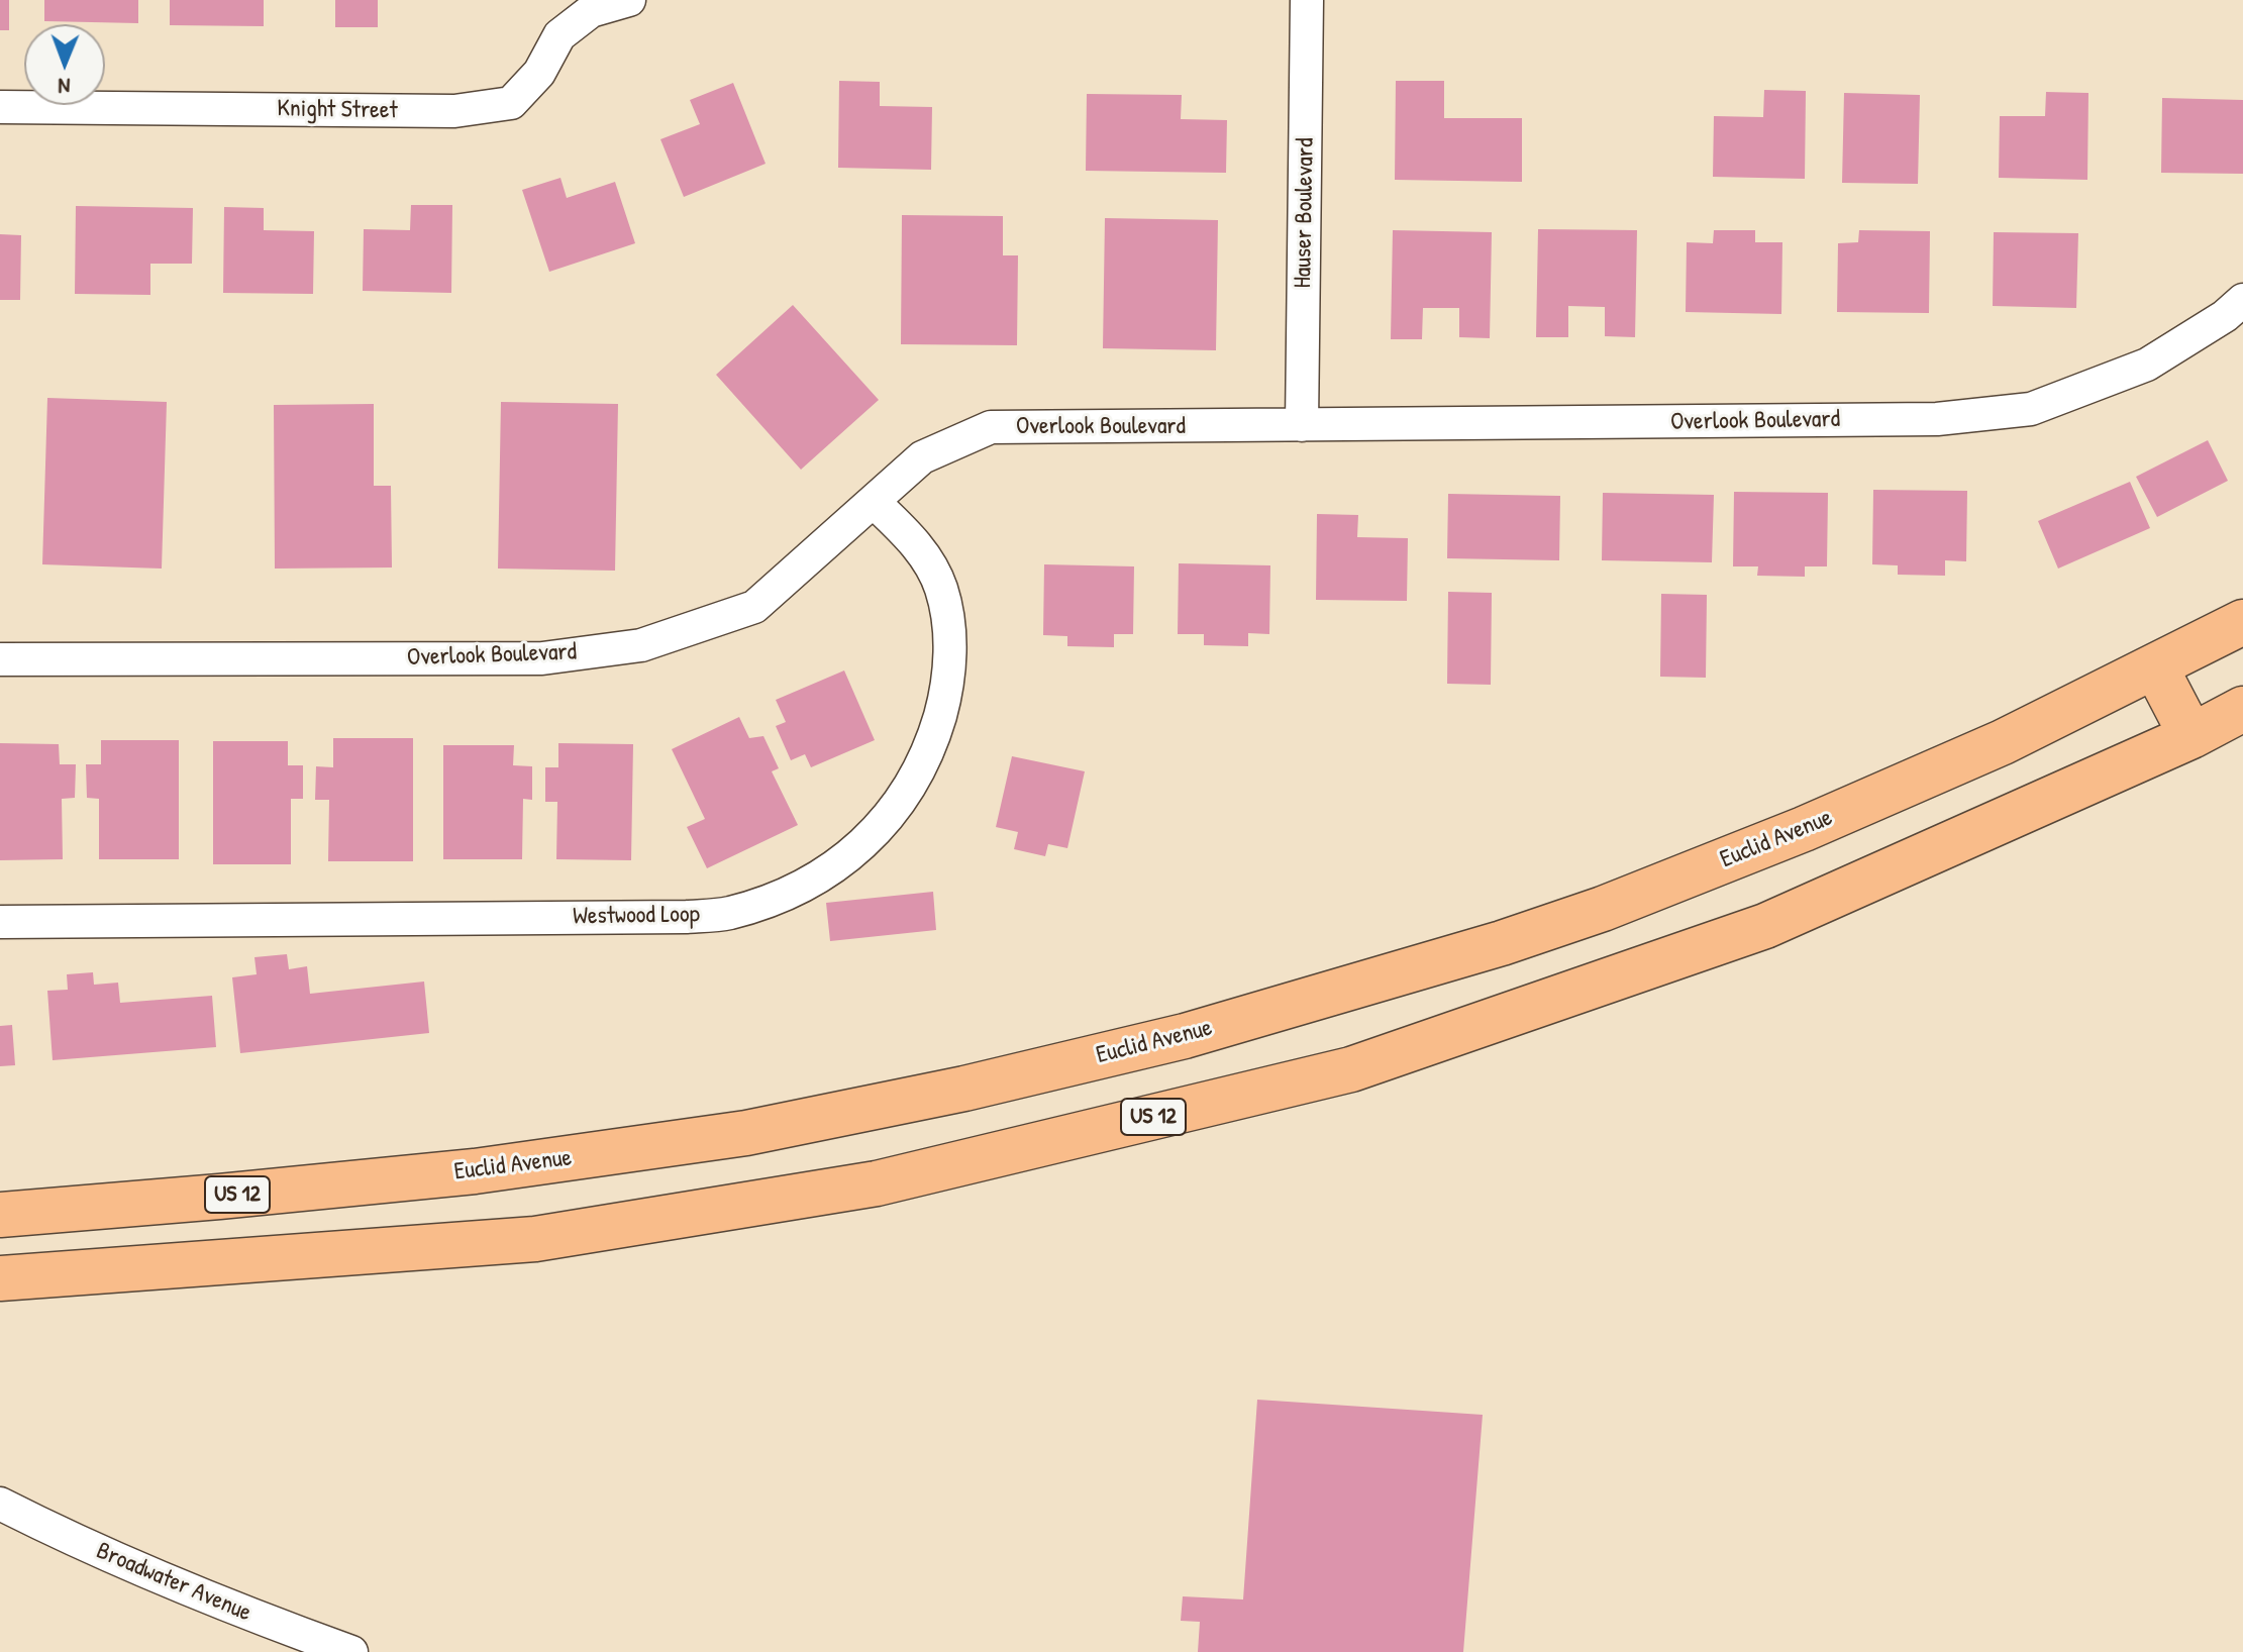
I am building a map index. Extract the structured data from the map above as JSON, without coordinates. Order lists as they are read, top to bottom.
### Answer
{
  "streets": {
    "highway": ["Euclid Avenue", "US 12"],
    "street": [
      "Knight Street",
      "Hauser Boulevard",
      "Overlook Boulevard",
      "Westwood Loop",
      "Broadwater Avenue"
    ]
  },
  "crossings": [
    ["Hauser Boulevard", "Overlook Boulevard"],
    ["Overlook Boulevard", "Westwood Loop"]
  ],
  "north": "bottom"
}
